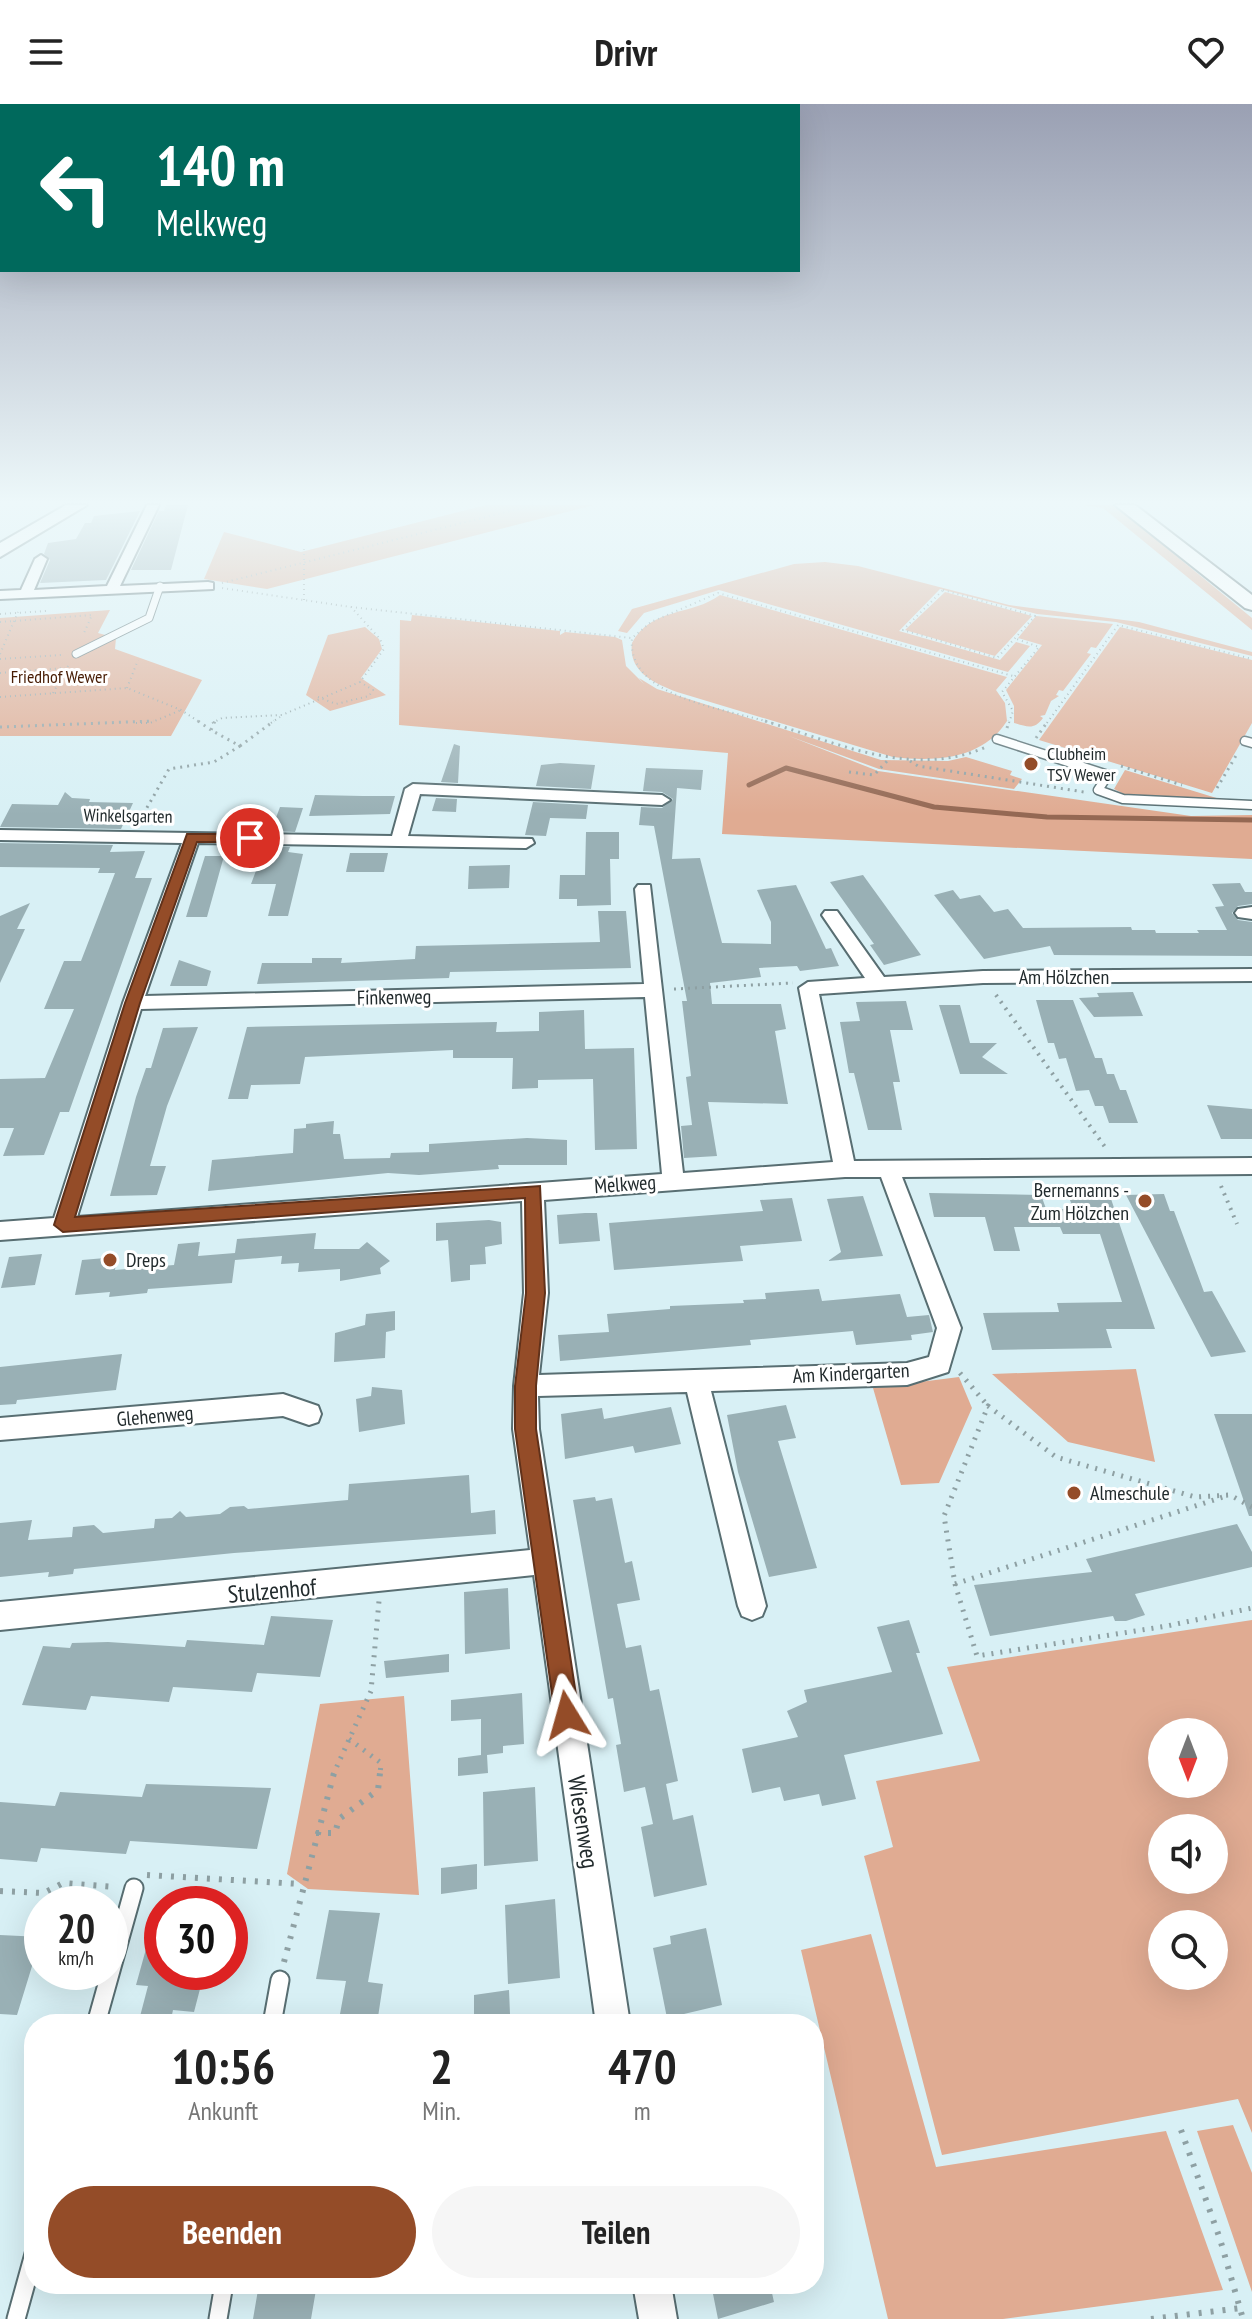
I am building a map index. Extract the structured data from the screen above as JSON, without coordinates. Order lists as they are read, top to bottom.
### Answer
{
  "streets": {
    "street": [
      "Winkelsgarten",
      "Am Hölzchen",
      "Finkenweg",
      "Melkweg",
      "Am Kindergarten",
      "Glehenweg",
      "Stulzenhof",
      "Wiesenweg"
    ]
  },
  "crossings": [
    ["Melkweg", "Am Kindergarten"],
    ["Melkweg", "Wiesenweg"],
    ["Am Kindergarten", "Wiesenweg"],
    ["Stulzenhof", "Wiesenweg"]
  ],
  "parks": ["Friedhof Wewer"],
  "places": [
    "Clubheim TSV Wewer",
    "Bernemanns - Zum Hölzchen",
    "Dreps",
    "Almeschule"
  ],
  "north": "bottom",
  "page": {
    "header": "Drivr",
    "turn": ["140 m", "Melkweg"],
    "speed": "20 km/h",
    "limit": "30",
    "eta": [
      "10:56",
      "Ankunft",
      "2",
      "Min.",
      "470",
      "m"
    ],
    "buttons": ["Beenden", "Teilen"]
  }
}
